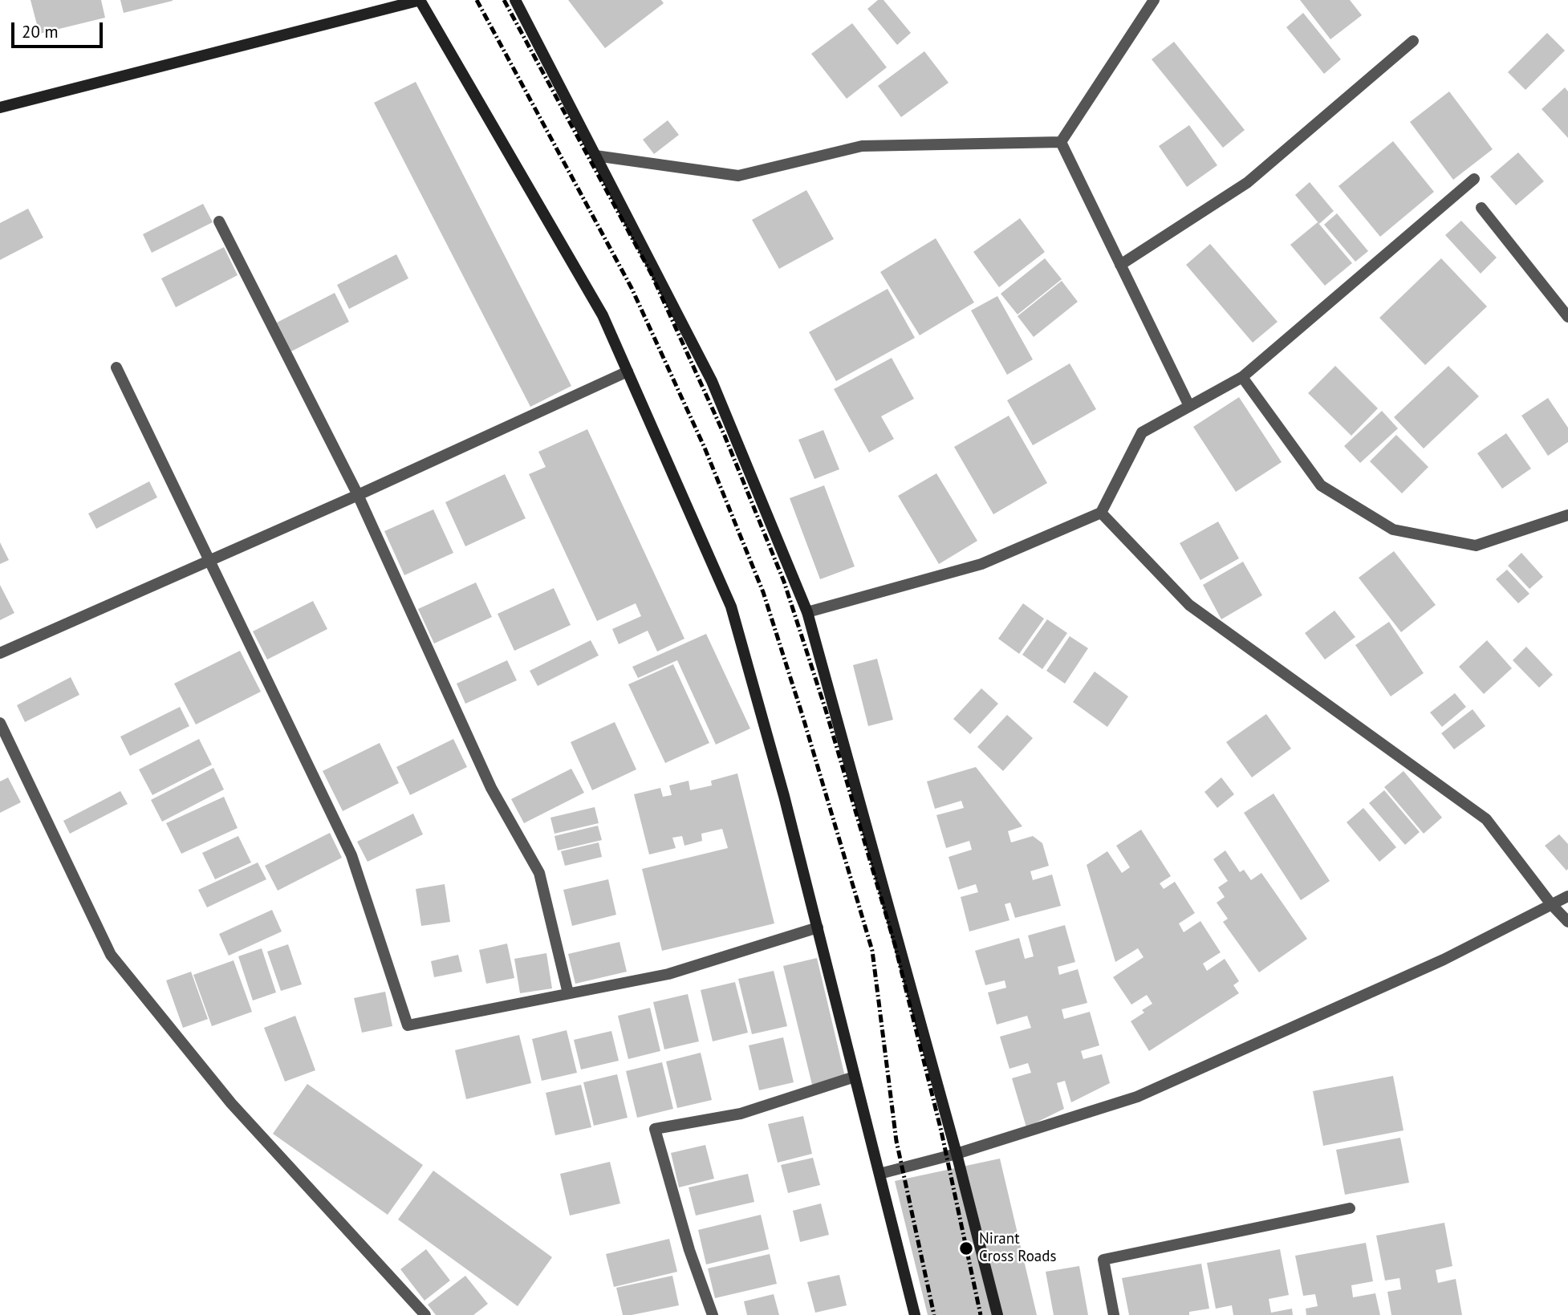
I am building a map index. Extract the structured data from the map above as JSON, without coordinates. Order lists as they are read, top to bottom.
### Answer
{
  "places": ["Nirant Cross Roads"],
  "scale_bar": "20 m"
}
